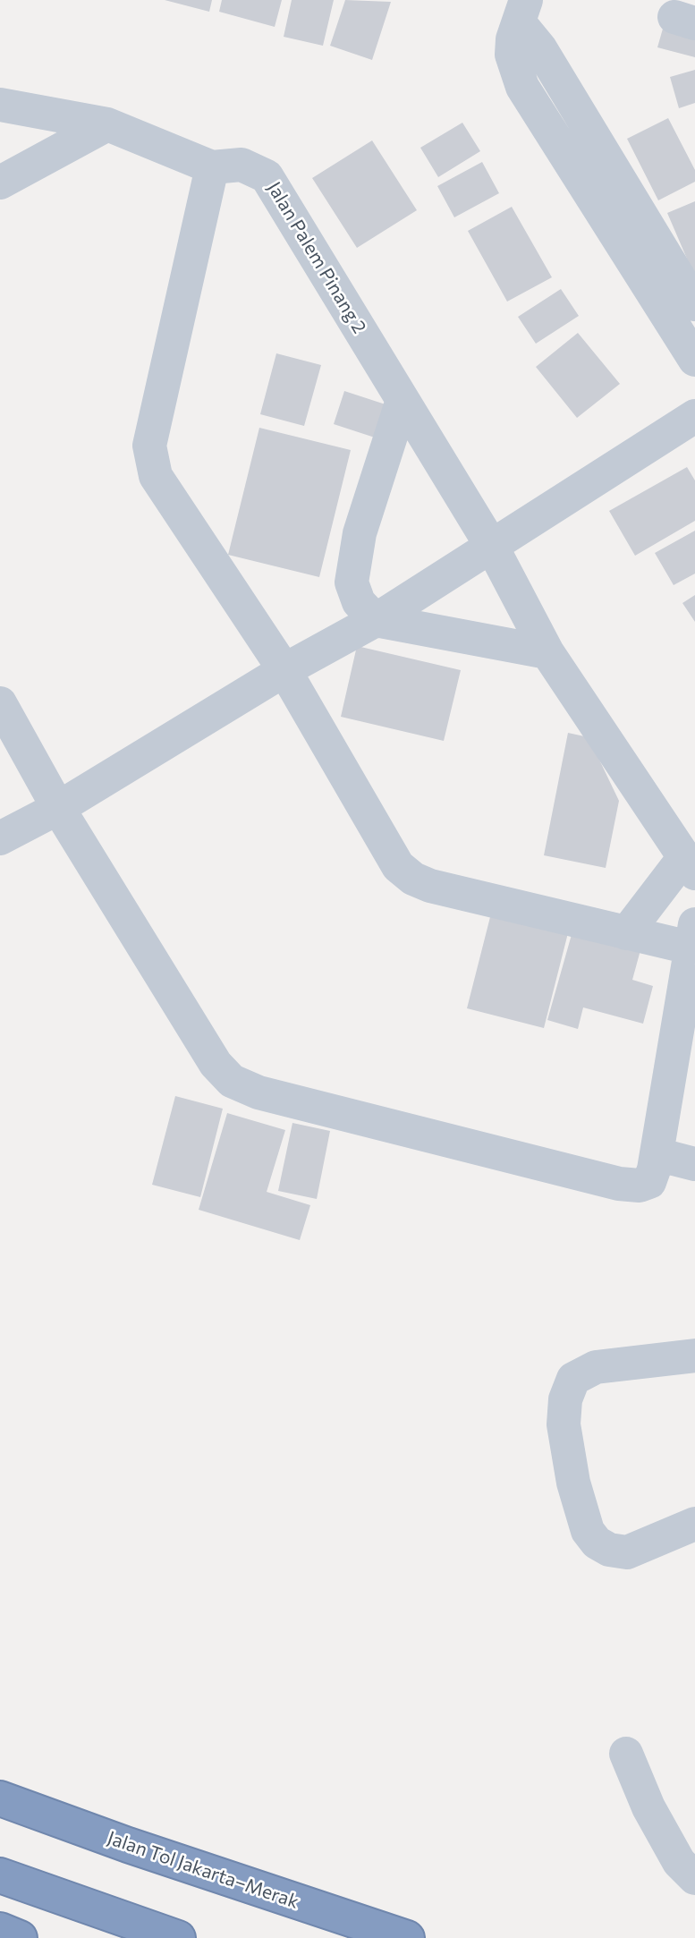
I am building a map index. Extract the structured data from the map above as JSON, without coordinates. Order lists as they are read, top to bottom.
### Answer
{
  "streets": {
    "highway": ["Jalan Tol Jakarta–Merak"],
    "street": ["Jalan Palem Pinang 2"]
  }
}
